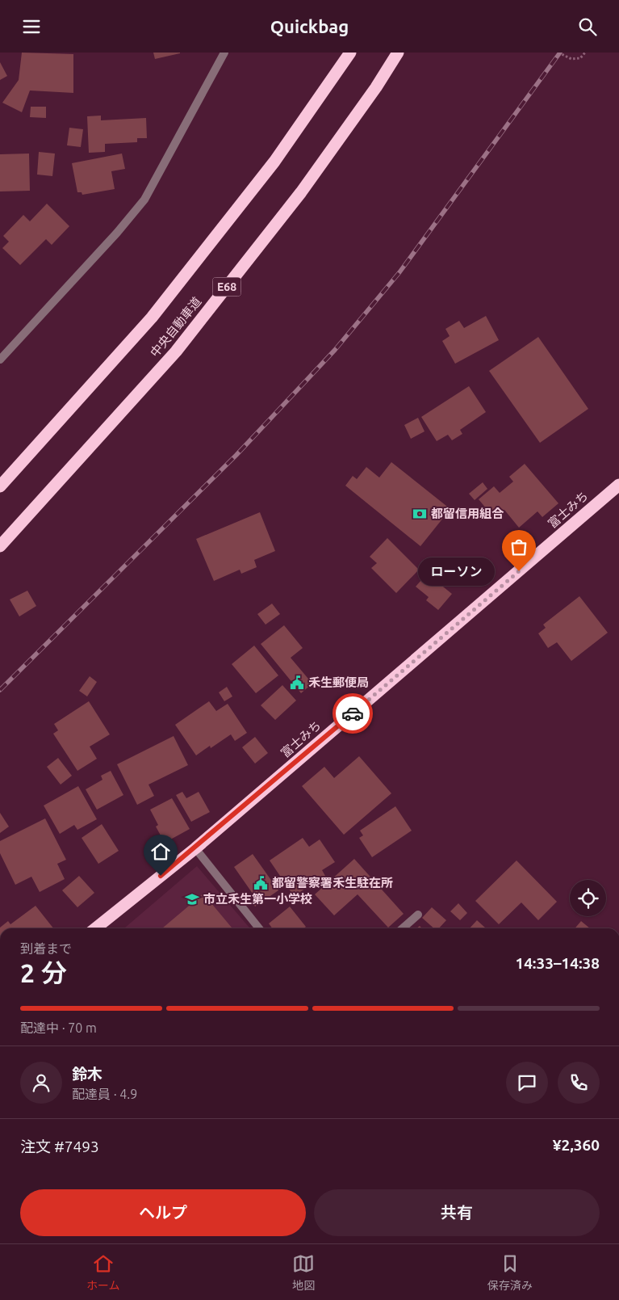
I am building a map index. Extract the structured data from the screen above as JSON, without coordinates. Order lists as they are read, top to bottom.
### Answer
{
  "streets": {
    "highway": ["E68", "中央自動車道", "富士みち"]
  },
  "places": {
    "bank": ["都留信用組合"],
    "other": ["ローソン"],
    "public building": ["禾生郵便局", "都留警察署禾生駐在所"],
    "school or university": ["市立禾生第一小学校"]
  },
  "page": {
    "header": "Quickbag",
    "bubble": "ローソン",
    "heading": ["2 分", "到着まで", "14:33–14:38"],
    "panel": [
      "鈴木",
      "配達員 · 4.9",
      "注文 #7493",
      "¥2,360"
    ],
    "bar": "配達中 · 70 m",
    "buttons": ["ヘルプ", "共有"],
    "tabs": ["ホーム", "地図", "保存済み"]
  }
}
